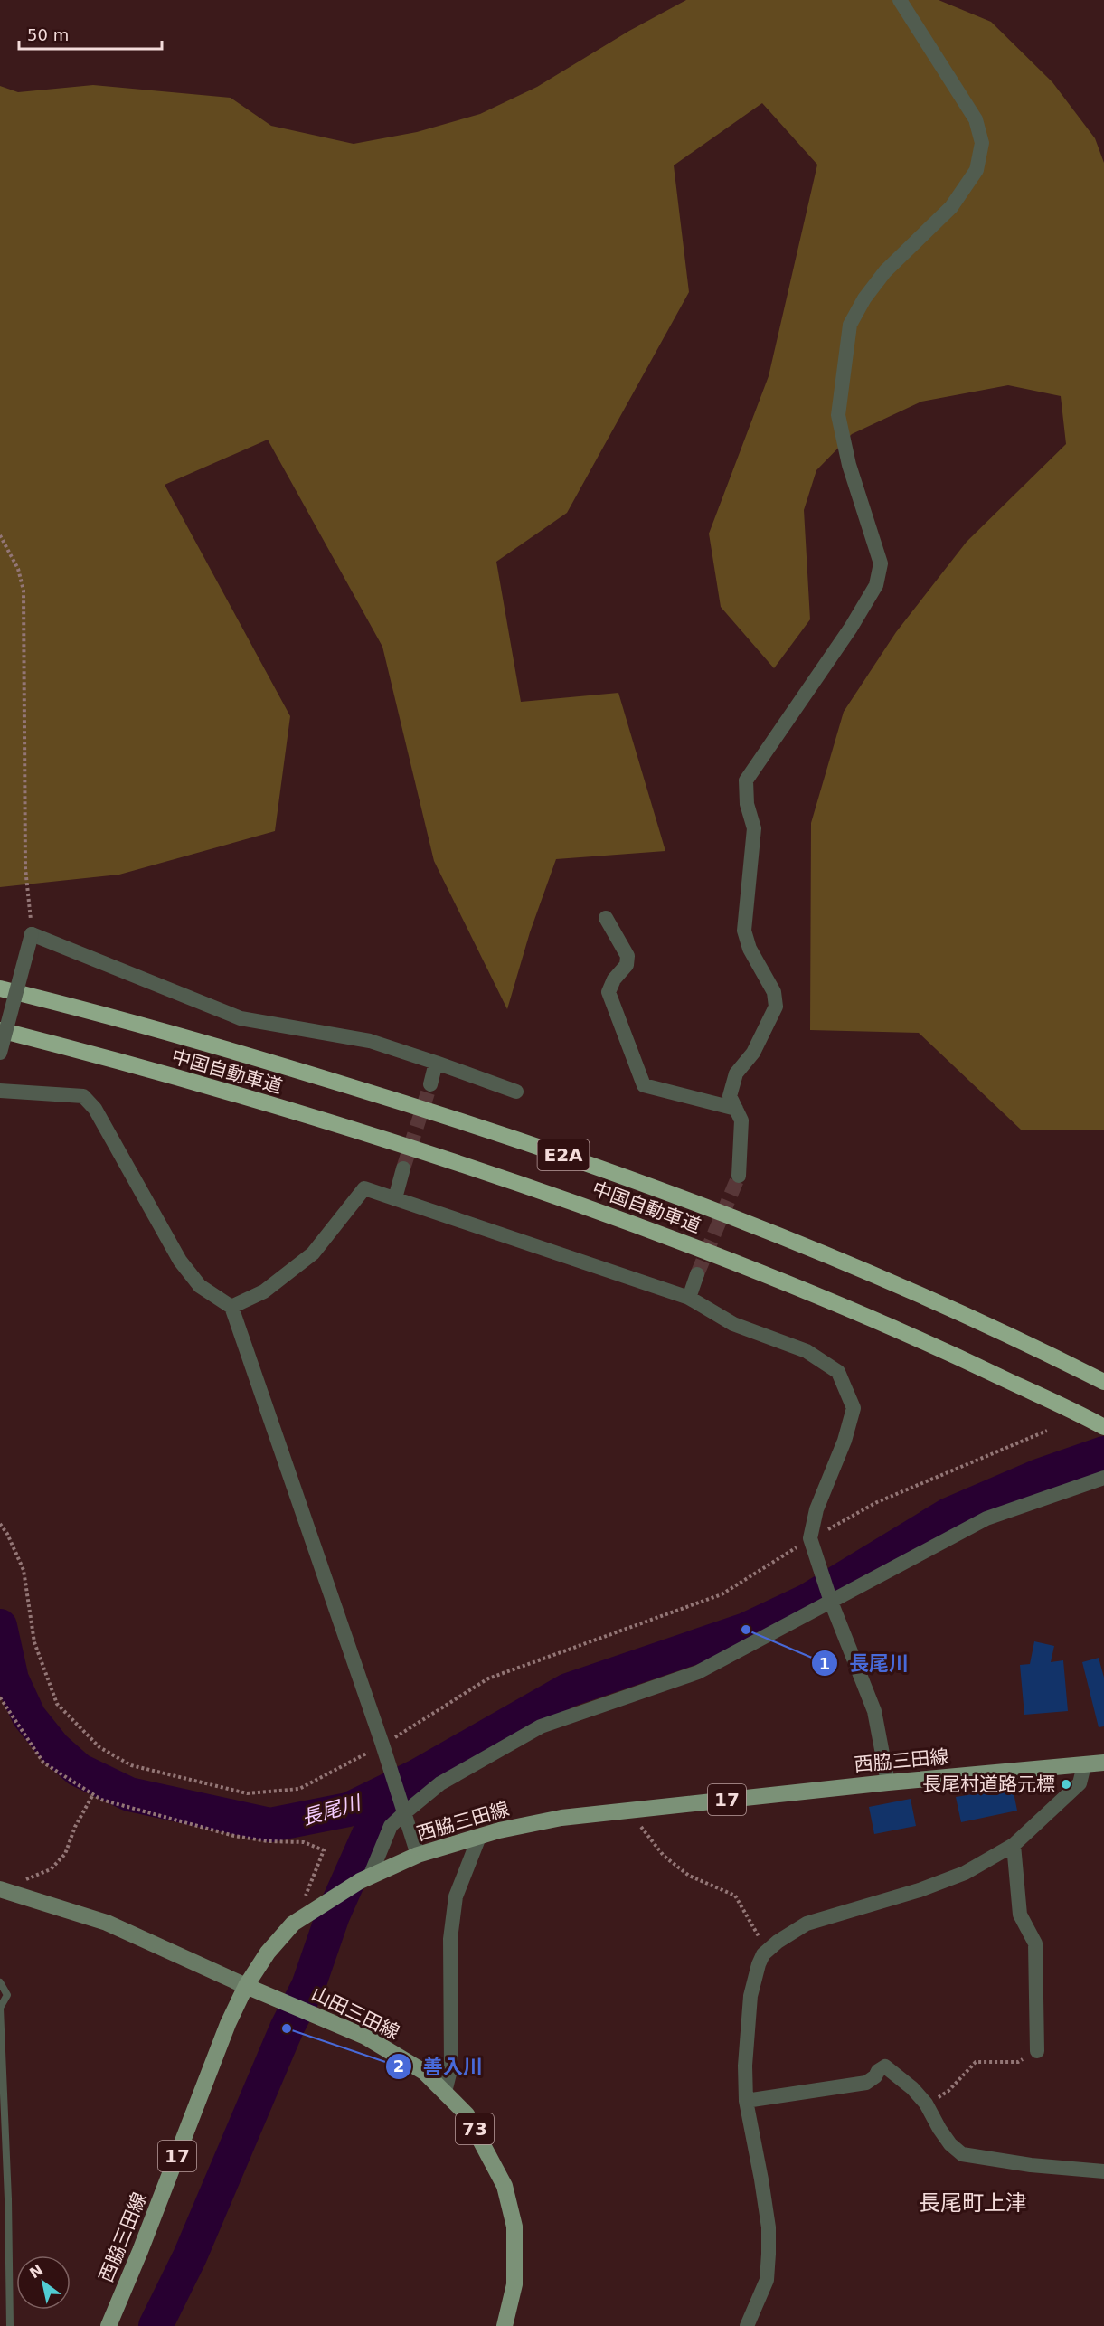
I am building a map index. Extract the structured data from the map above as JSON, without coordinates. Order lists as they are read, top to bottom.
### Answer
{
  "streets": {
    "highway": ["中国自動車道", "E2A"],
    "main road": [
      "西脇三田線",
      "17",
      "山田三田線",
      "73"
    ]
  },
  "crossings": [
    ["西脇三田線", "山田三田線"]
  ],
  "districts": ["長尾町上津"],
  "water": ["長尾川"],
  "places": ["長尾川", "長尾村道路元標", "善入川"],
  "scale_bar": "50 m",
  "north": "top left"
}
